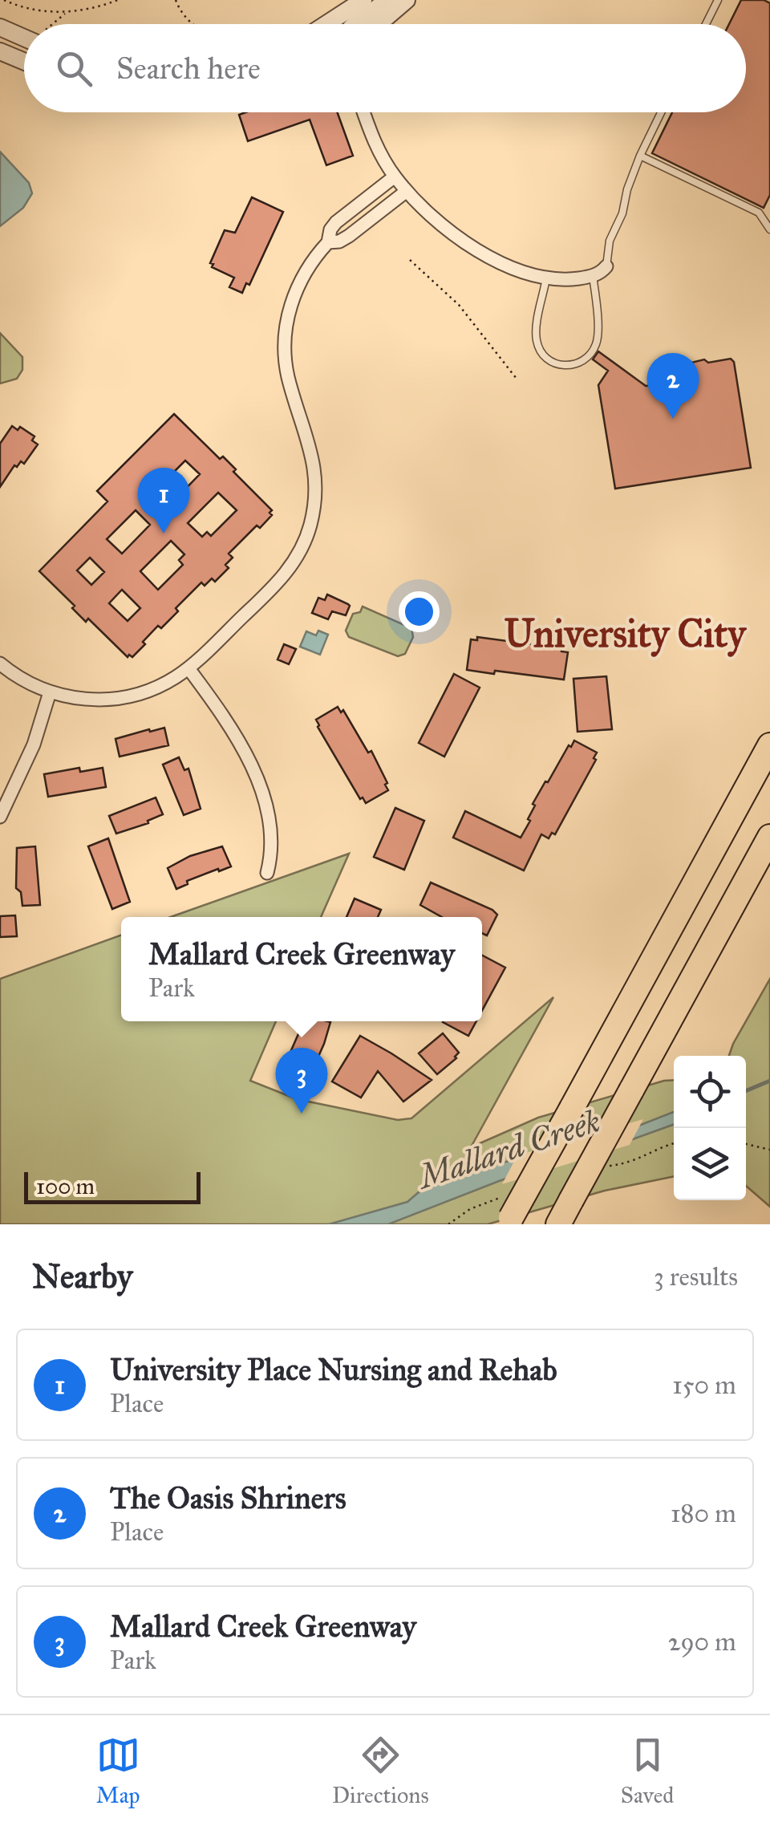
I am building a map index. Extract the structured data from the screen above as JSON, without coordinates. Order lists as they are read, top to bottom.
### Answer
{
  "districts": ["University City"],
  "water": ["Mallard Creek"],
  "scale_bar": "100 m",
  "page": {
    "search": "Search here",
    "pins": ["2", "1", "3"],
    "popup": ["Mallard Creek Greenway", "Park"],
    "scale": "100 m",
    "heading": ["Nearby", "3 results"],
    "list": [
      {
        "mark": "1",
        "name": "University Place Nursing and Rehab",
        "note": "Place",
        "value": "150 m"
      },
      {
        "mark": "2",
        "name": "The Oasis Shriners",
        "note": "Place",
        "value": "180 m"
      },
      {
        "mark": "3",
        "name": "Mallard Creek Greenway",
        "note": "Park",
        "value": "290 m"
      }
    ],
    "nav": ["Map", "Directions", "Saved"]
  }
}
